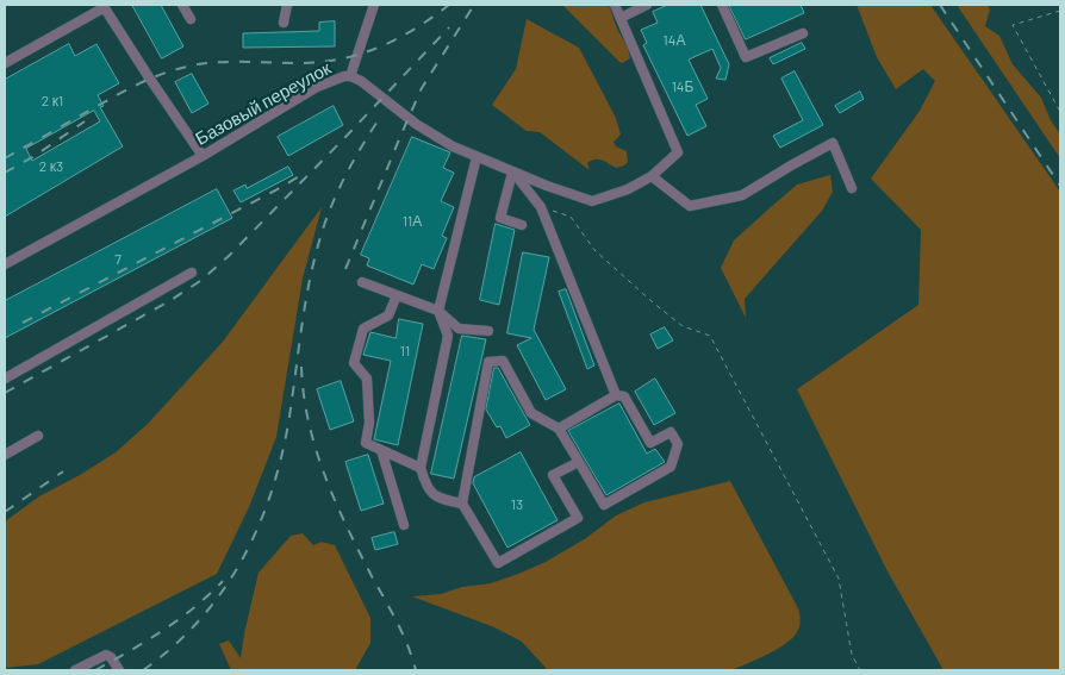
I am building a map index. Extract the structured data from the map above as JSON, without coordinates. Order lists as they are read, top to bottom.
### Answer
{
  "streets": {
    "street": ["Базовый переулок"]
  },
  "house_numbers": [
    "14А",
    "14Б",
    "2 к1",
    "2 к3",
    "11А",
    "7",
    "11",
    "13"
  ]
}
